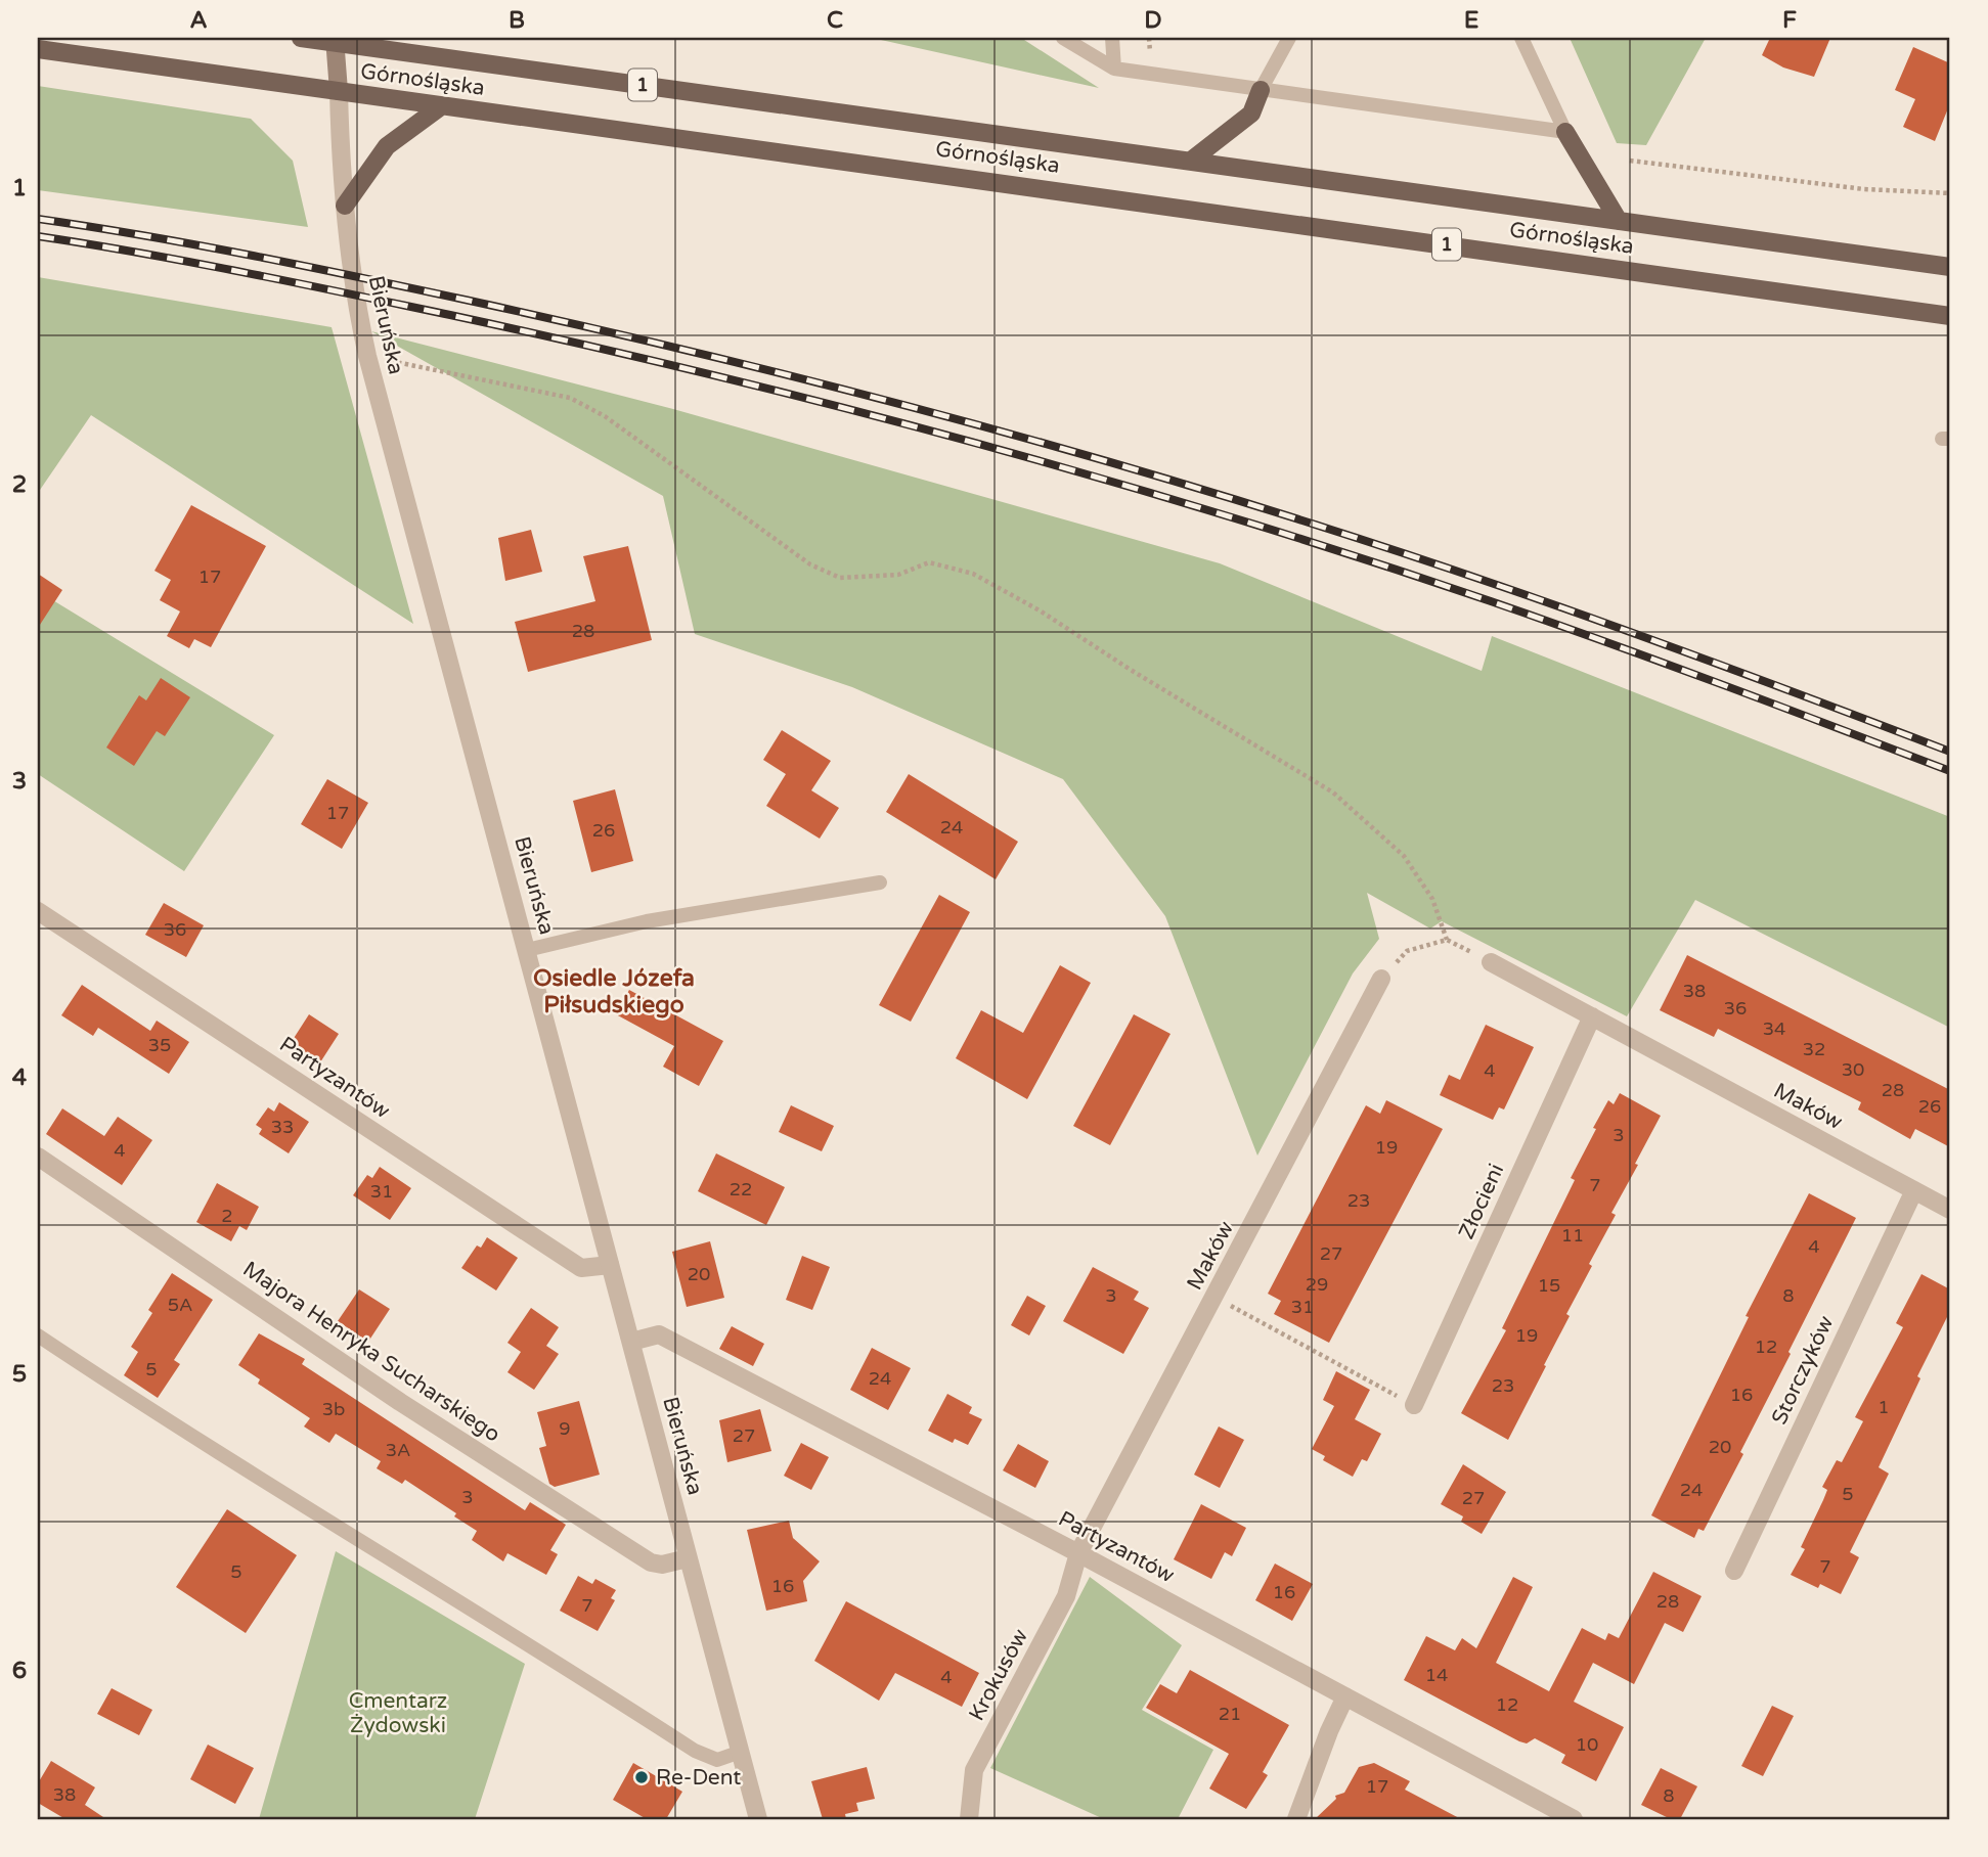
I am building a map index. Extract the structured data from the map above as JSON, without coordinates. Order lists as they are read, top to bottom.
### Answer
{
  "streets": {
    "main road": ["Górnośląska", "1", "Bieruńska"],
    "street": [
      "Partyzantów",
      "Maków",
      "Złocieni",
      "Majora Henryka Sucharskiego",
      "Storczyków",
      "Krokusów"
    ]
  },
  "crossings": [
    ["Górnośląska", "Bieruńska"],
    ["Bieruńska", "Partyzantów"],
    ["Bieruńska", "Majora Henryka Sucharskiego"],
    ["Partyzantów", "Maków"],
    ["Partyzantów", "Krokusów"],
    ["Maków", "Złocieni"],
    ["Maków", "Storczyków"],
    ["Maków", "Krokusów"]
  ],
  "districts": ["Osiedle Józefa Piłsudskiego"],
  "parks": ["Cmentarz Żydowski"],
  "places": ["Re-Dent"],
  "house_numbers": [
    "17",
    "28",
    "17",
    "24",
    "26",
    "36",
    "38",
    "36",
    "34",
    "35",
    "32",
    "30",
    "4",
    "28",
    "26",
    "33",
    "3",
    "19",
    "4",
    "7",
    "22",
    "31",
    "23",
    "2",
    "11",
    "4",
    "27",
    "20",
    "29",
    "15",
    "3",
    "8",
    "5A",
    "31",
    "19",
    "12",
    "5",
    "24",
    "23",
    "16",
    "1",
    "3b",
    "9",
    "27",
    "20",
    "3A",
    "24",
    "5",
    "3",
    "27",
    "7",
    "5",
    "16",
    "16",
    "28",
    "7",
    "14",
    "4",
    "12",
    "21",
    "10",
    "17",
    "38",
    "8"
  ],
  "grid": {
    "columns": [
      "A",
      "B",
      "C",
      "D",
      "E",
      "F"
    ],
    "rows": [
      "1",
      "2",
      "3",
      "4",
      "5",
      "6"
    ]
  }
}
